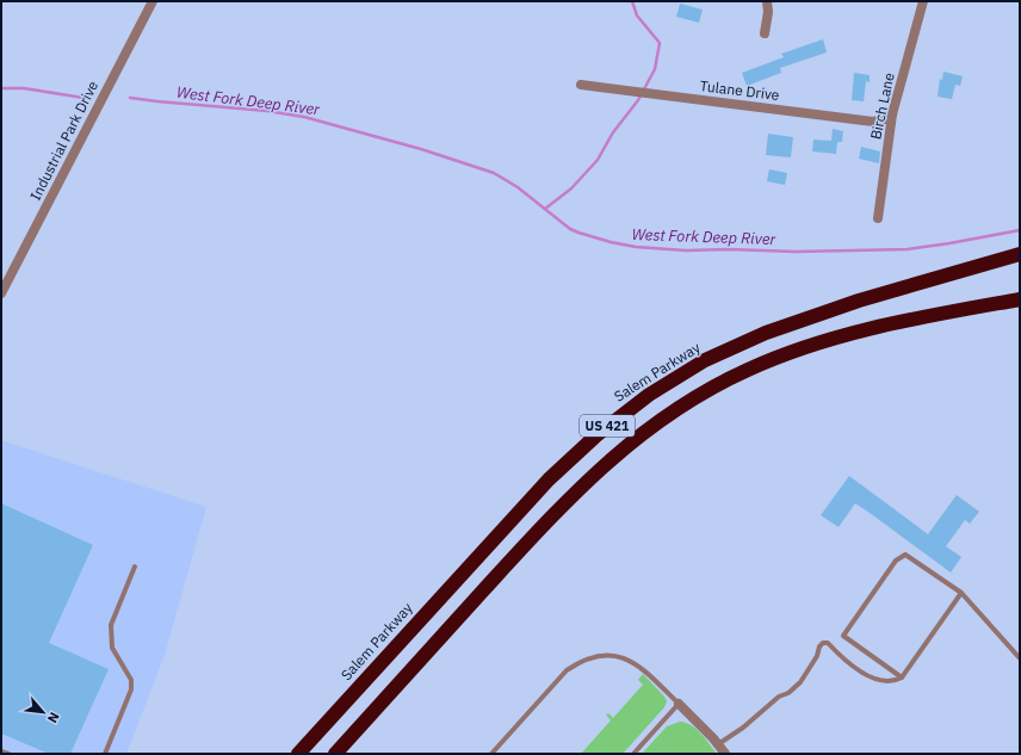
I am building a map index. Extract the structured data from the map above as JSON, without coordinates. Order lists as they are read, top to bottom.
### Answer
{
  "streets": {
    "highway": ["Salem Parkway", "US 421"],
    "street": ["Tulane Drive", "Birch Lane", "Industrial Park Drive"]
  },
  "crossings": [
    ["Tulane Drive", "Birch Lane"]
  ],
  "water": ["West Fork Deep River"],
  "north": "bottom right"
}
